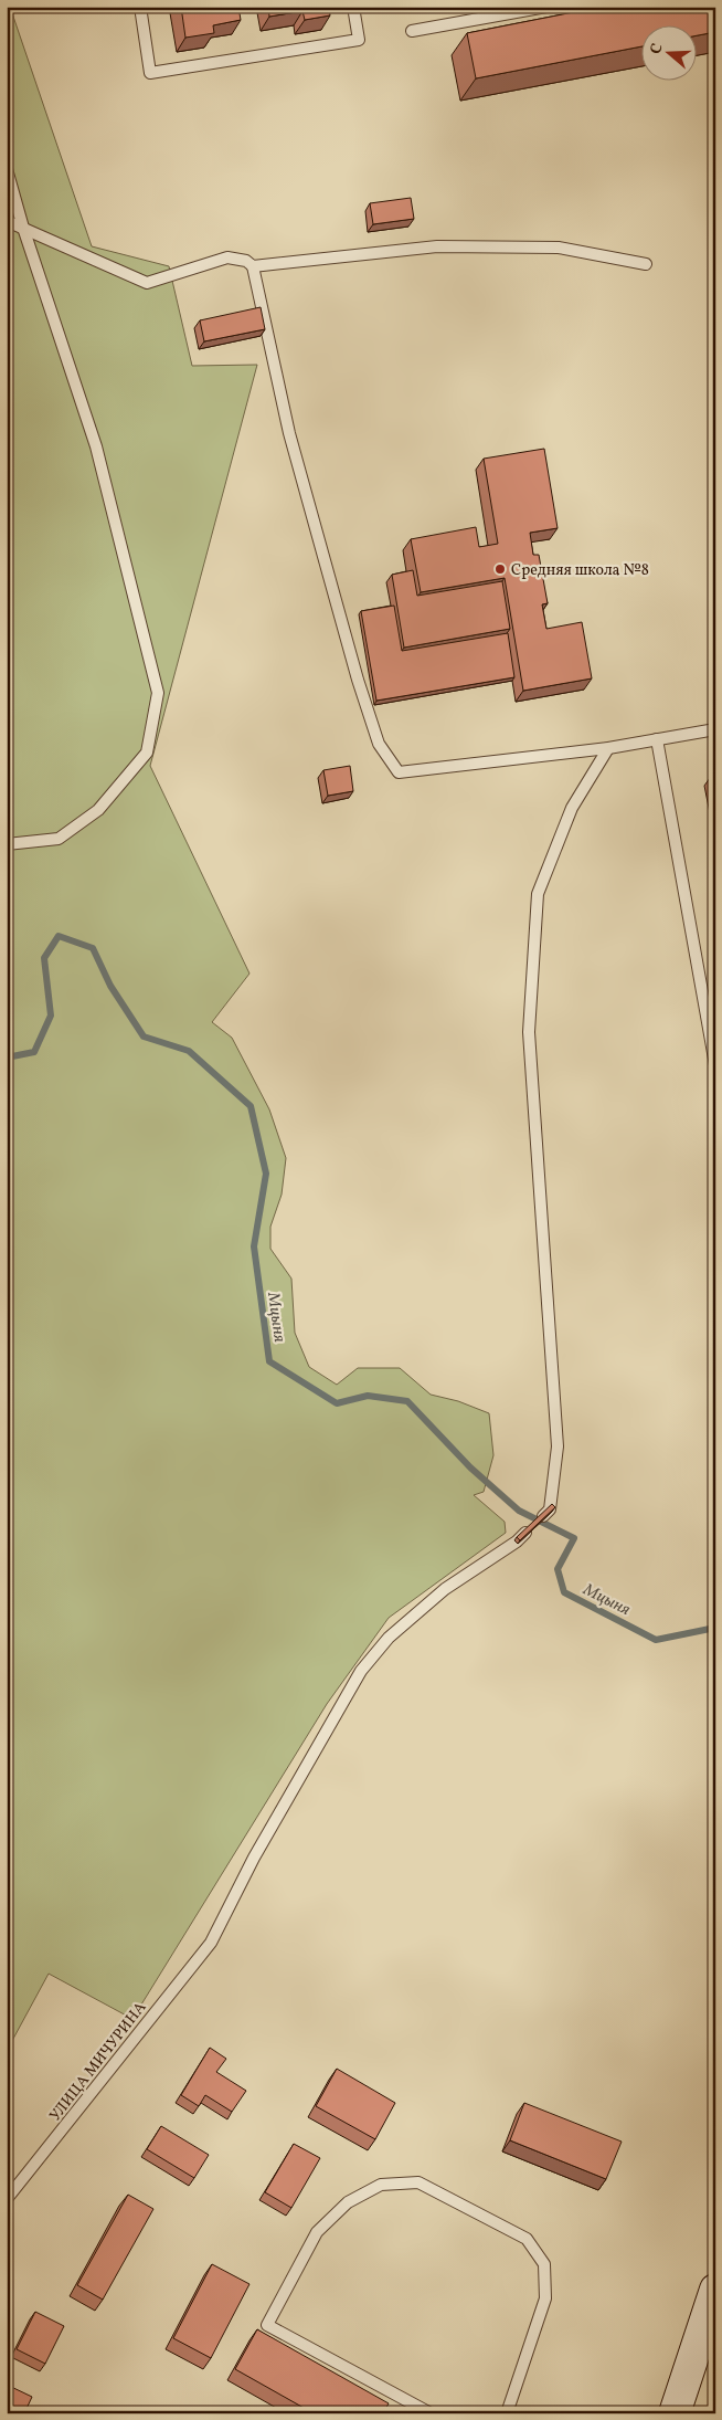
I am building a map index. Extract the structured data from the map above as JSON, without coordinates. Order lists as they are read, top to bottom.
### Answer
{
  "streets": {
    "lane": ["УЛИЦА МИЧУРИНА"]
  },
  "water": ["Мцыня"],
  "places": ["Средняя школа №8"],
  "north": "left"
}
